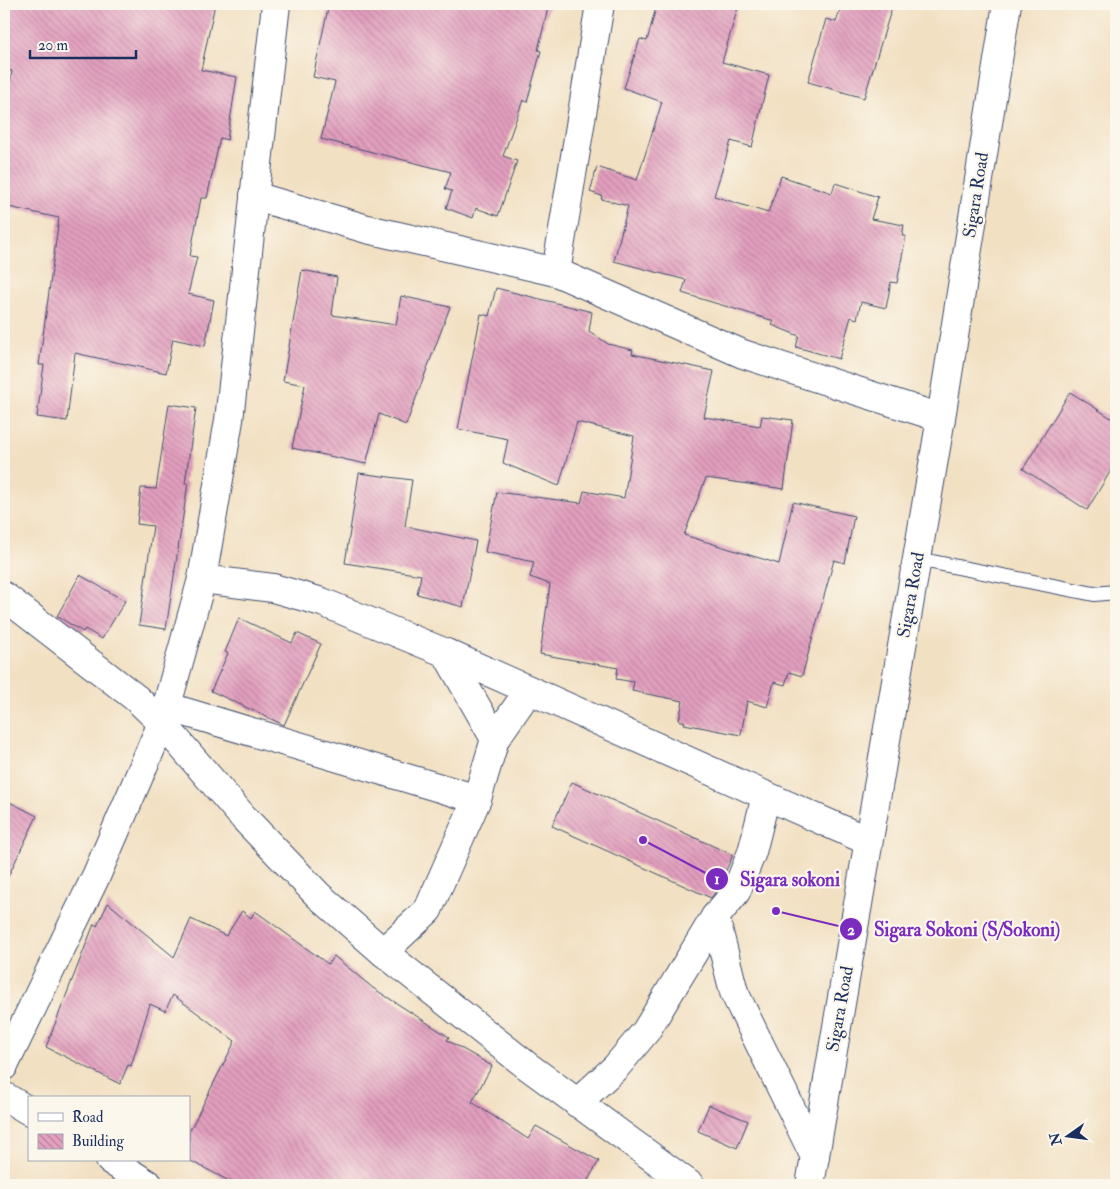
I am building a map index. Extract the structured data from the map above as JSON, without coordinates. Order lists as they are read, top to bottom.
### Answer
{
  "streets": {
    "street": ["Sigara Road"]
  },
  "places": ["Sigara sokoni", "Sigara Sokoni (S/Sokoni)"],
  "legend": ["Road", "Building"],
  "scale_bar": "20 m",
  "north": "left"
}
